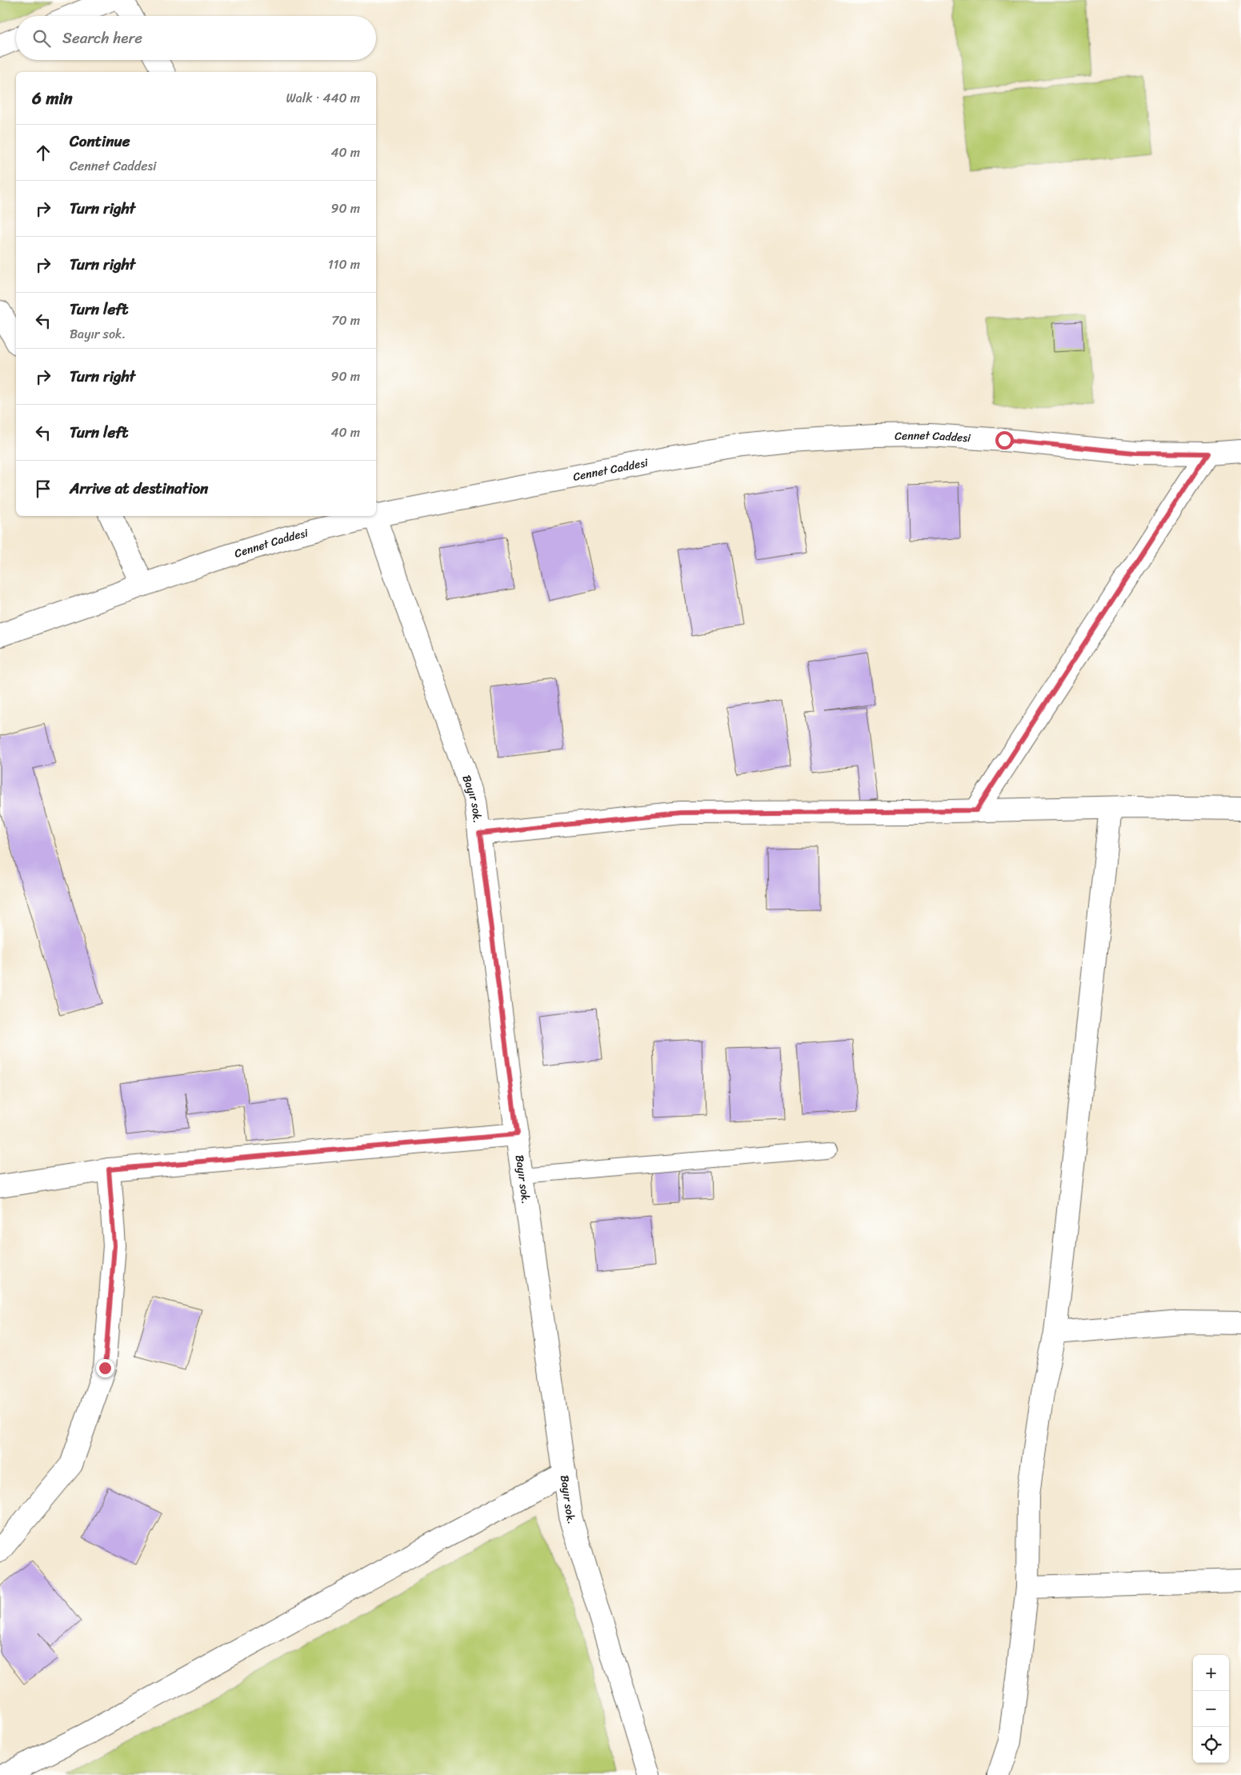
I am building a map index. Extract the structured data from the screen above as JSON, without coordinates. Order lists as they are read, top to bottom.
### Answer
{
  "streets": {
    "street": ["Cennet Caddesi", "Bayır sok."]
  },
  "page": {
    "search": "Search here",
    "heading": ["6 min", "Walk · 440 m"],
    "list": [
      ["Continue", "Cennet Caddesi", "40 m"],
      ["Turn right", "90 m"],
      ["Turn right", "110 m"],
      ["Turn left", "Bayır sok.", "70 m"],
      ["Turn right", "90 m"],
      ["Turn left", "40 m"],
      "Arrive at destination"
    ],
    "map_buttons": ["+", "−"]
  }
}
